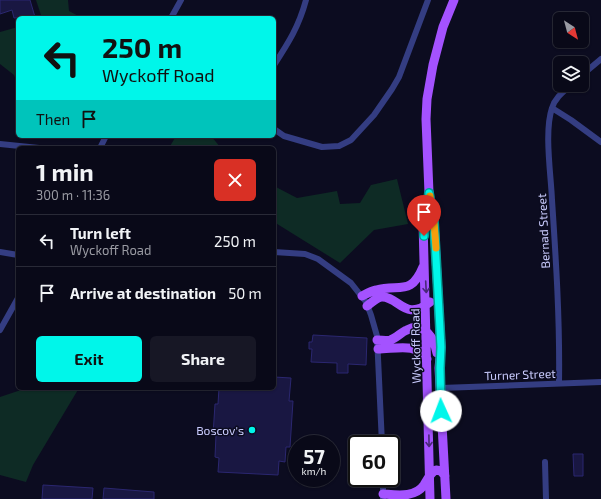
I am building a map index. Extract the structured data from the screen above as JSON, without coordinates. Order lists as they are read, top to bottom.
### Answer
{
  "streets": {
    "main road": ["Wyckoff Road"],
    "street": ["Bernad Street", "Turner Street"]
  },
  "crossings": [
    ["Bernad Street", "Turner Street"],
    ["Wyckoff Road", "Turner Street"]
  ],
  "places": ["Boscov's"],
  "north": "bottom right",
  "page": {
    "turn": ["250 m", "Wyckoff Road"],
    "then": "Then",
    "heading": ["1 min", "300 m · 11:36"],
    "list": [
      {
        "name": "Turn left",
        "note": "Wyckoff Road",
        "value": "250 m"
      },
      {
        "name": "Arrive at destination",
        "value": "50 m"
      }
    ],
    "buttons": ["Exit", "Share"],
    "speed": "57 km/h",
    "limit": "60"
  }
}
